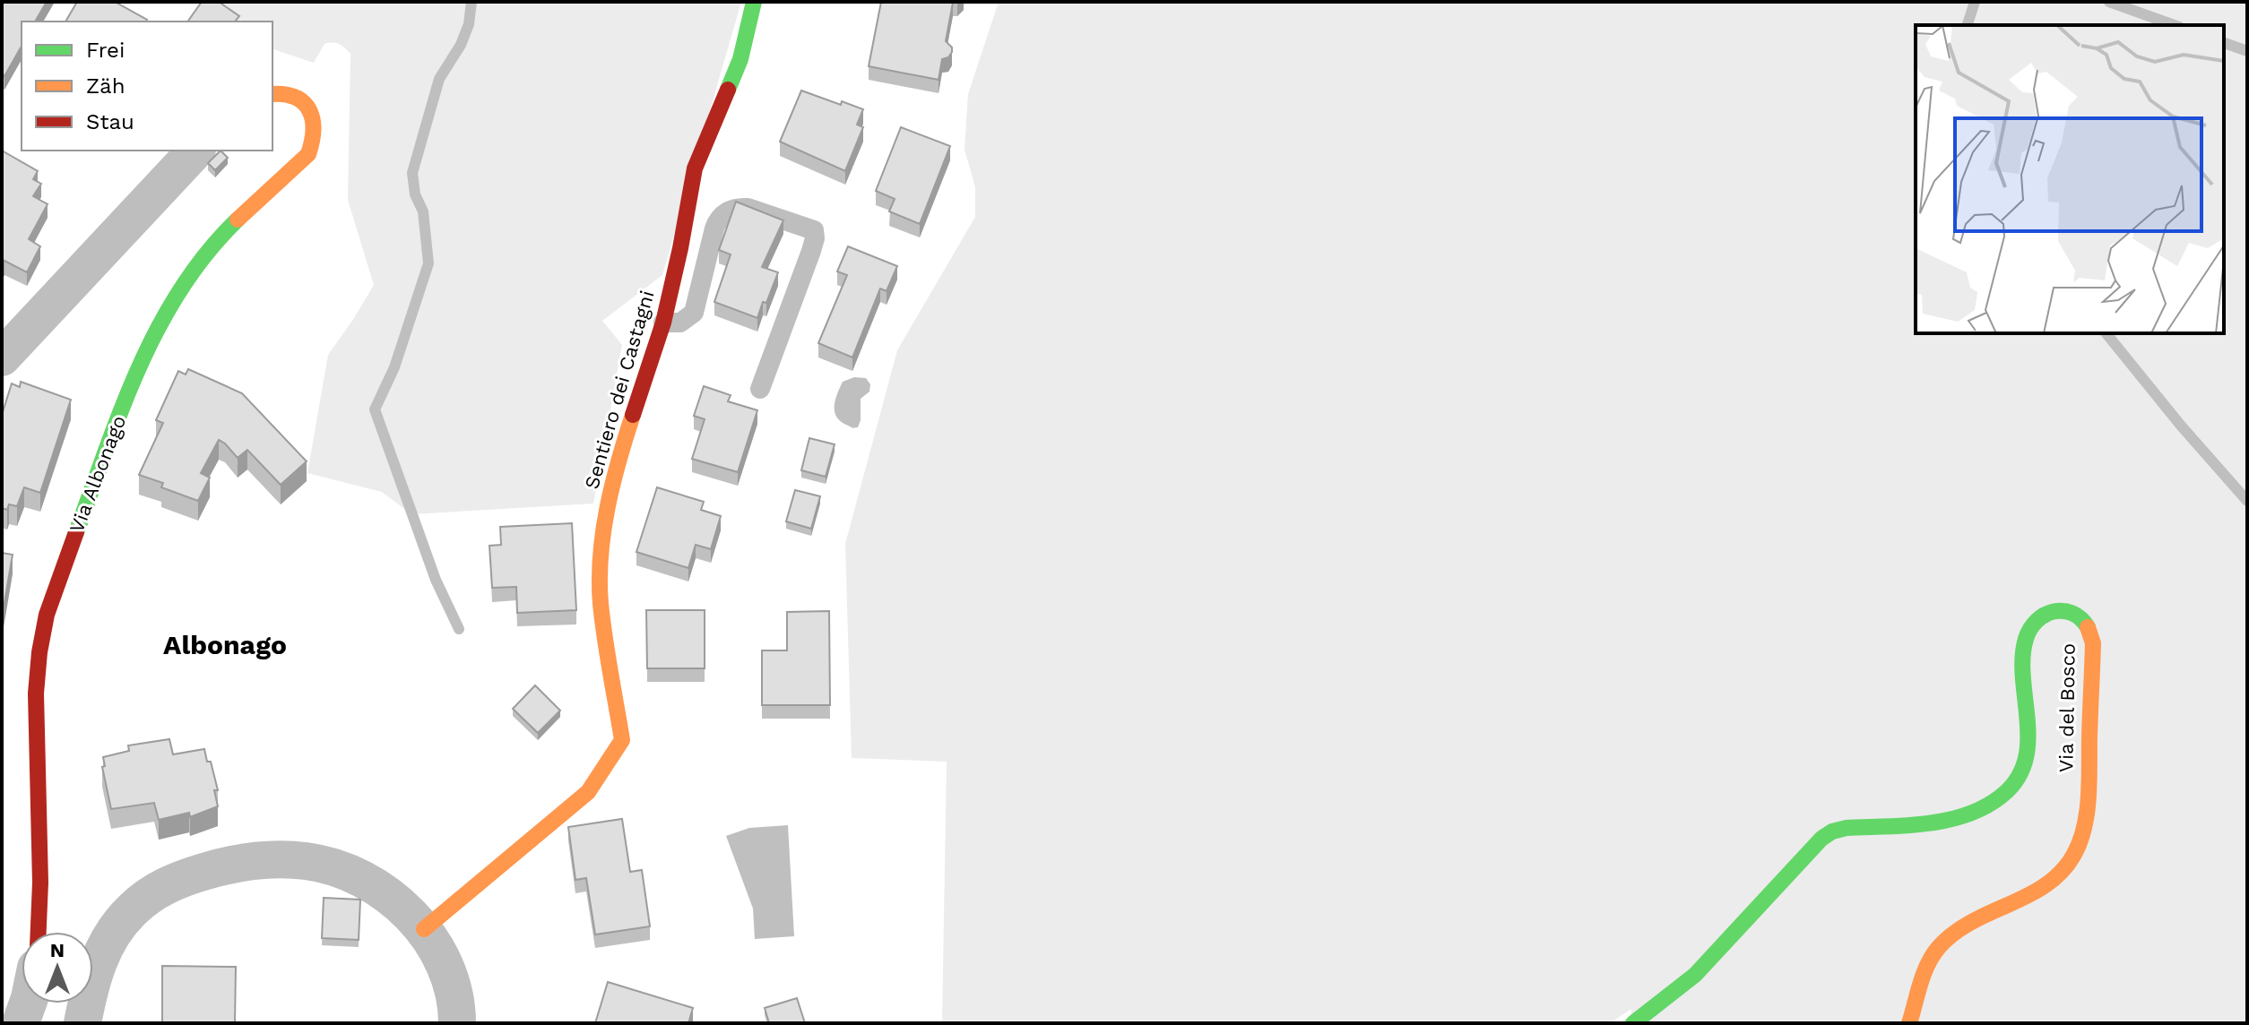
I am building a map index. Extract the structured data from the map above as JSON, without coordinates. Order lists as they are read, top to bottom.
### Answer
{
  "streets": {
    "street": ["Sentiero dei Castagni", "Via Albonago", "Via del Bosco"]
  },
  "districts": ["Albonago"],
  "legend": ["Frei", "Zäh", "Stau"],
  "north": "top"
}
